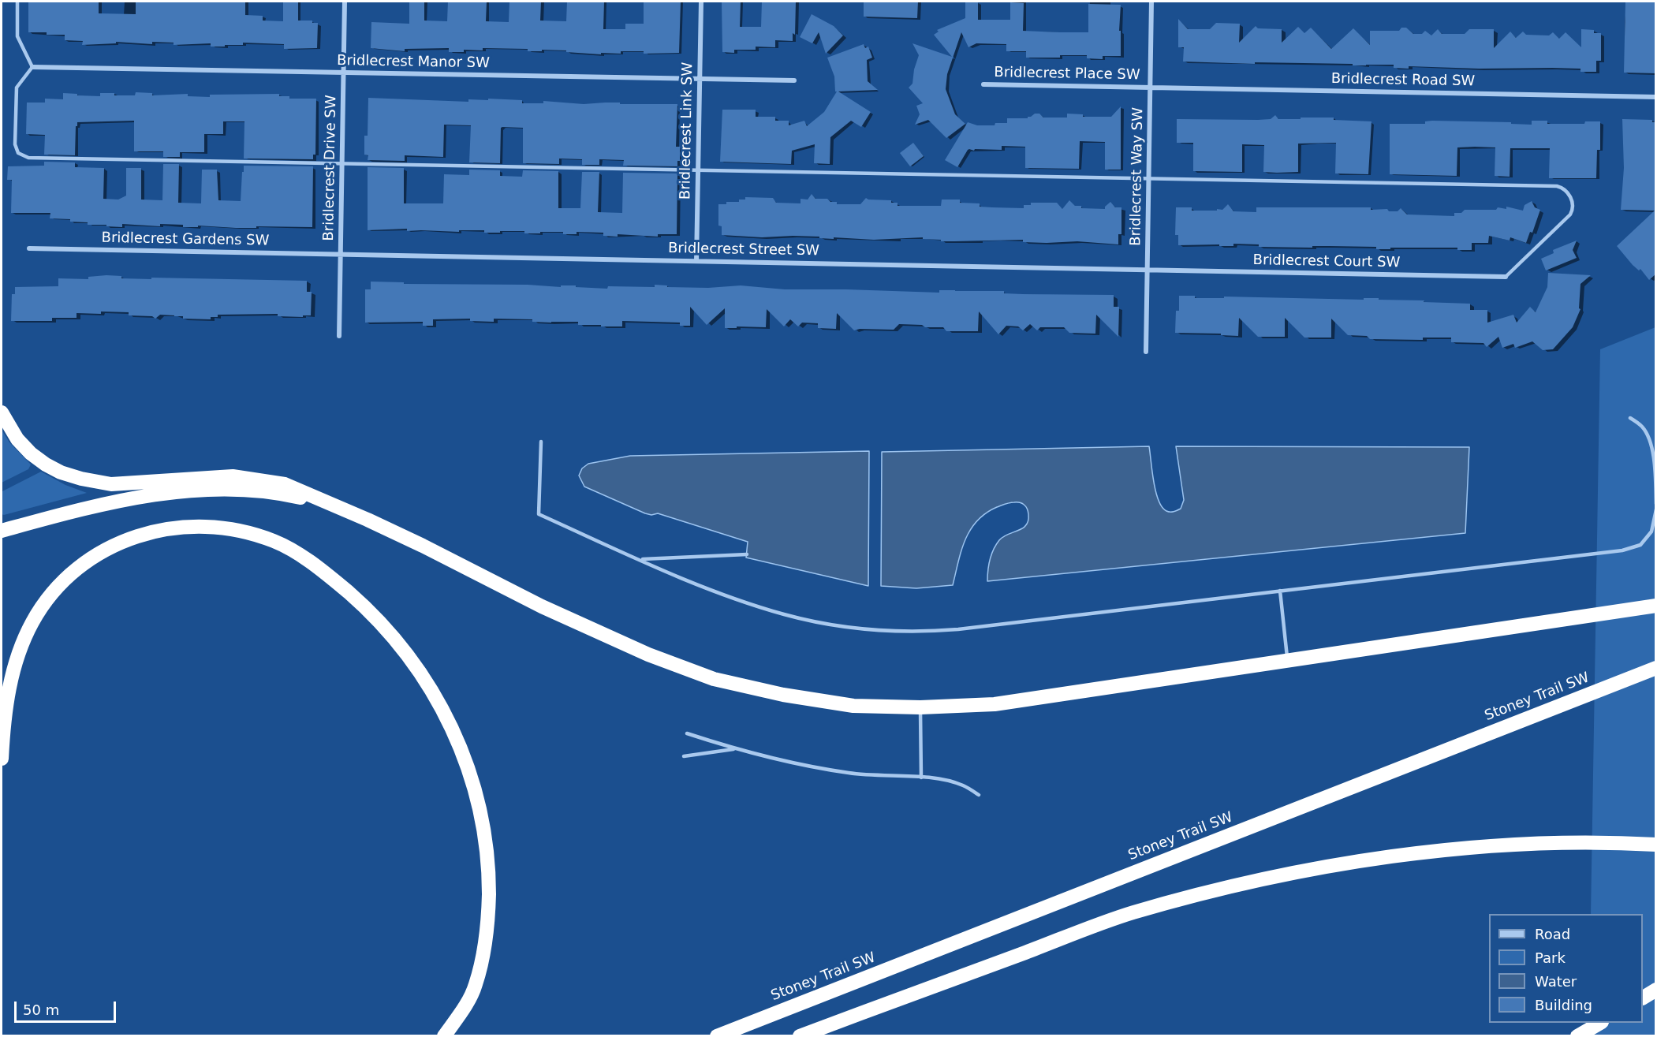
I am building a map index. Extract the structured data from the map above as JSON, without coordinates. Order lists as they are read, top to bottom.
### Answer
{
  "streets": {
    "highway": ["Stoney Trail SW"],
    "street": [
      "Bridlecrest Manor SW",
      "Bridlecrest Place SW",
      "Bridlecrest Road SW",
      "Bridlecrest Link SW",
      "Bridlecrest Drive SW",
      "Bridlecrest Way SW",
      "Bridlecrest Gardens SW",
      "Bridlecrest Street SW",
      "Bridlecrest Court SW"
    ]
  },
  "crossings": [
    ["Bridlecrest Manor SW", "Bridlecrest Link SW"],
    ["Bridlecrest Manor SW", "Bridlecrest Drive SW"],
    ["Bridlecrest Place SW", "Bridlecrest Road SW"],
    ["Bridlecrest Place SW", "Bridlecrest Way SW"],
    ["Bridlecrest Road SW", "Bridlecrest Way SW"],
    ["Bridlecrest Link SW", "Bridlecrest Street SW"],
    ["Bridlecrest Drive SW", "Bridlecrest Gardens SW"],
    ["Bridlecrest Drive SW", "Bridlecrest Street SW"],
    ["Bridlecrest Way SW", "Bridlecrest Street SW"],
    ["Bridlecrest Way SW", "Bridlecrest Court SW"],
    ["Bridlecrest Gardens SW", "Bridlecrest Street SW"],
    ["Bridlecrest Street SW", "Bridlecrest Court SW"]
  ],
  "legend": [
    "Road",
    "Park",
    "Water",
    "Building"
  ],
  "scale_bar": "50 m"
}
